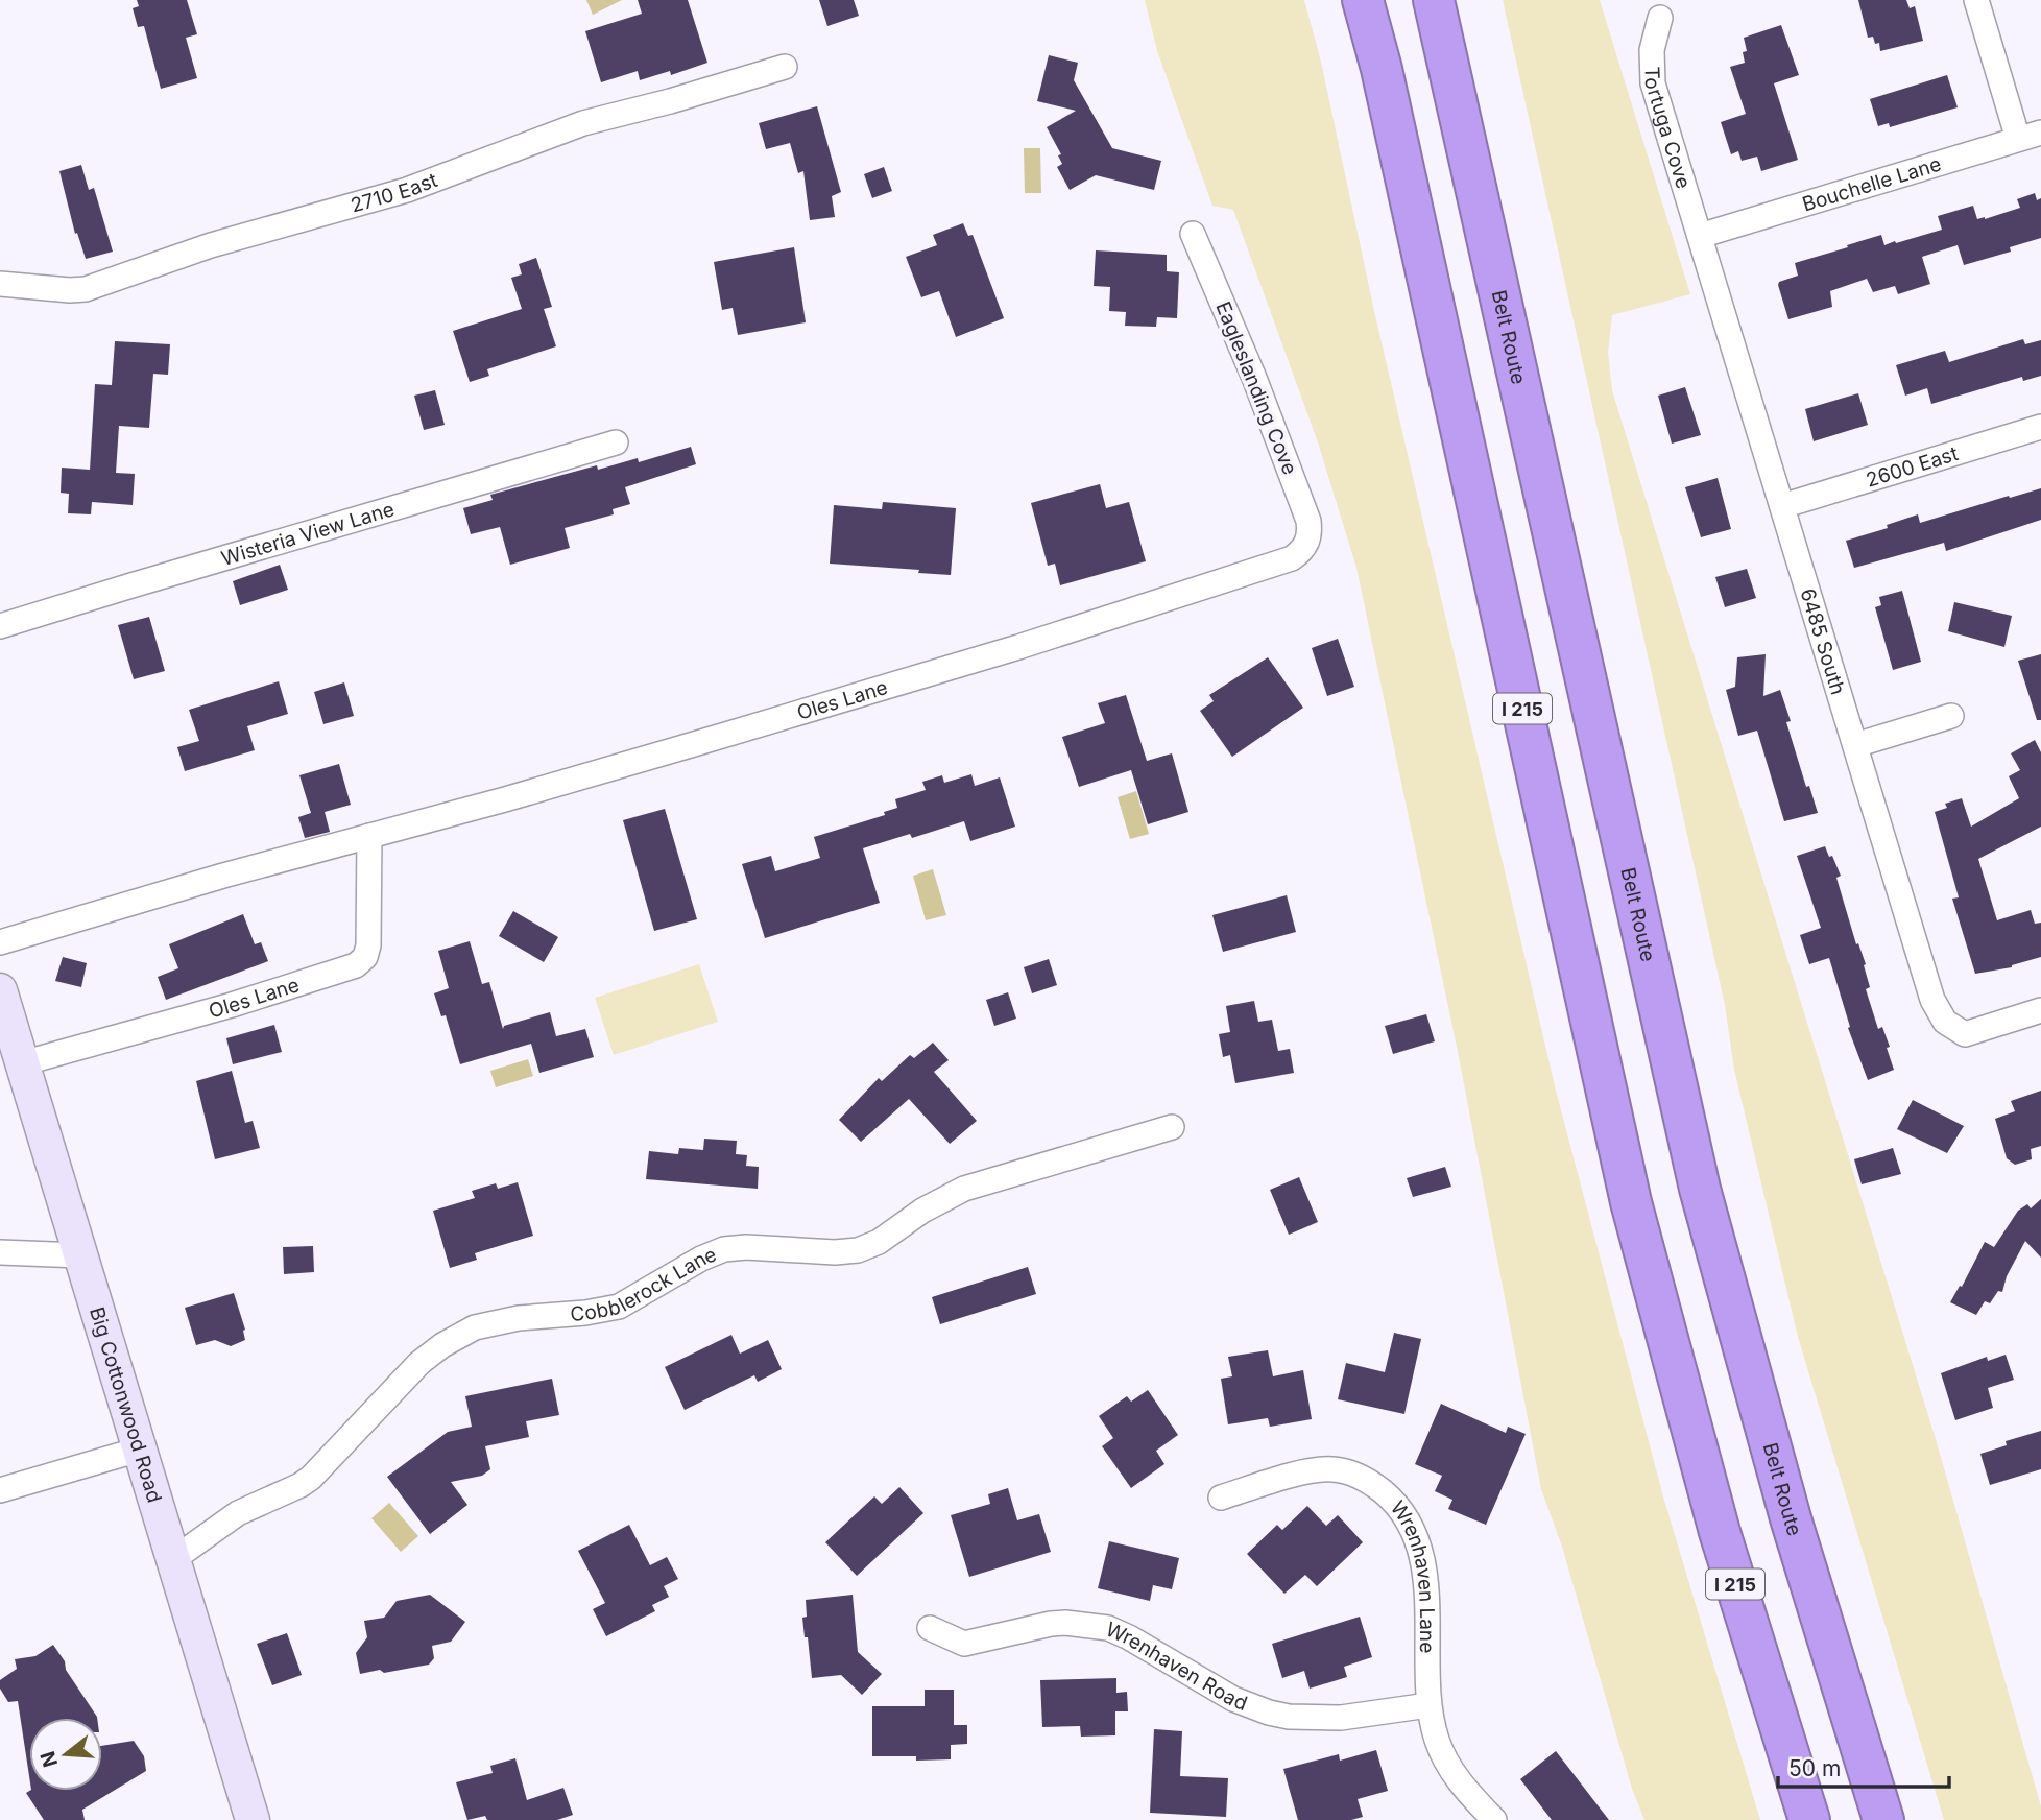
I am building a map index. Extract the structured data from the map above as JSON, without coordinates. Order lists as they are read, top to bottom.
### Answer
{
  "streets": {
    "highway": ["Belt Route", "I 215"],
    "main road": ["Big Cottonwood Road"],
    "street": [
      "Tortuga Cove",
      "Bouchelle Lane",
      "2710 East",
      "Eagleslanding Cove",
      "2600 East",
      "Wisteria View Lane",
      "6485 South",
      "Oles Lane",
      "Cobblerock Lane",
      "Wrenhaven Lane",
      "Wrenhaven Road"
    ]
  },
  "crossings": [
    ["Tortuga Cove", "Bouchelle Lane"],
    ["Tortuga Cove", "6485 South"],
    ["Bouchelle Lane", "6485 South"],
    ["Eagleslanding Cove", "Oles Lane"],
    ["2600 East", "6485 South"],
    ["Oles Lane", "Big Cottonwood Road"],
    ["Cobblerock Lane", "Big Cottonwood Road"],
    ["Wrenhaven Lane", "Wrenhaven Road"]
  ],
  "scale_bar": "50 m",
  "north": "left"
}
